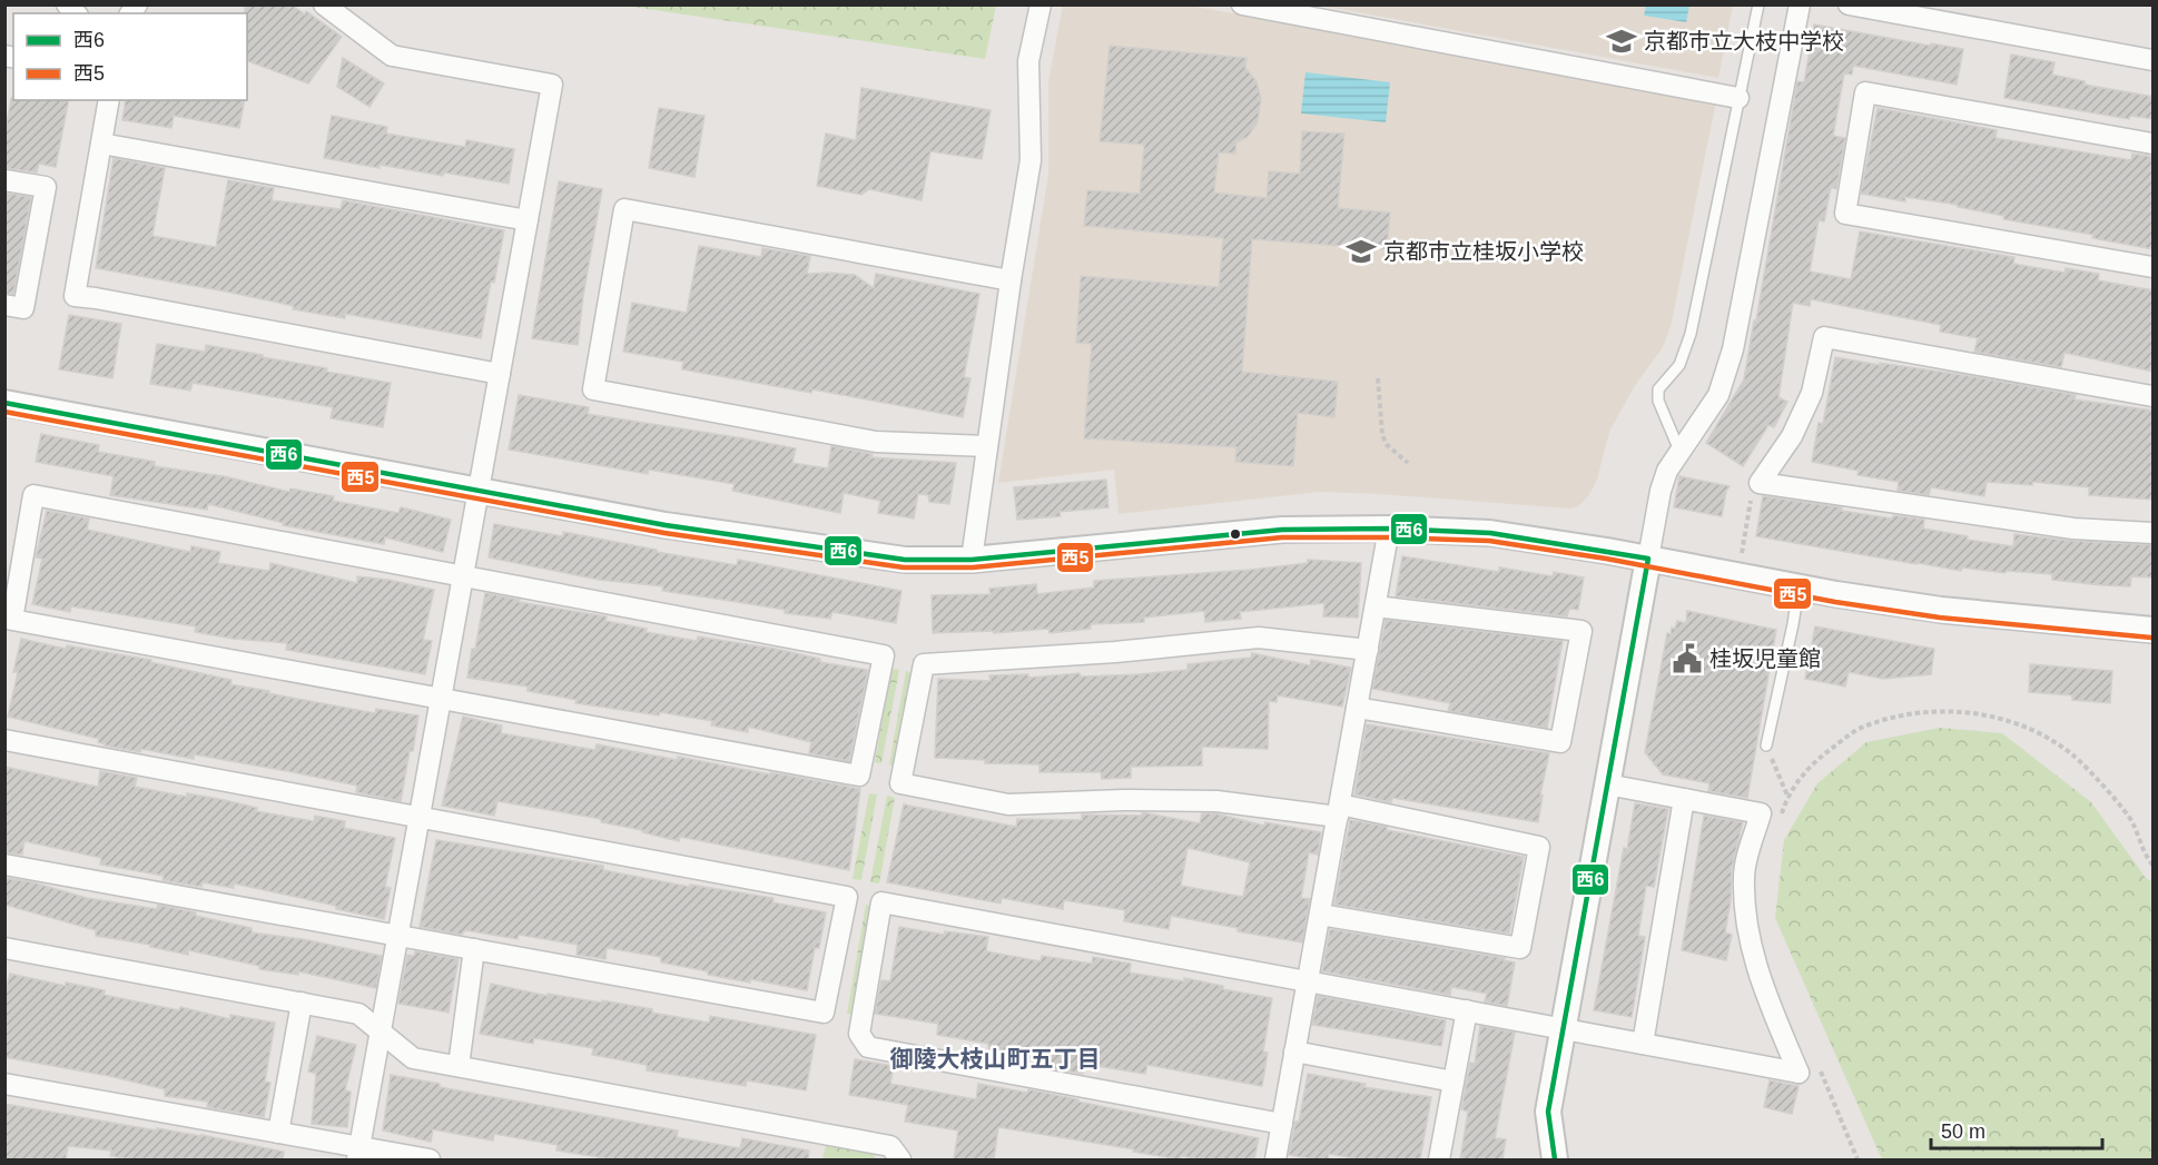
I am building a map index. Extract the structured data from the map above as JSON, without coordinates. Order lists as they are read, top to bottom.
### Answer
{
  "districts": ["御陵大枝山町五丁目"],
  "places": {
    "school or university": ["京都市立大枝中学校", "京都市立桂坂小学校"],
    "public building": ["桂坂児童館"]
  },
  "lines": ["transit line 西6", "transit line 西5"],
  "legend": ["西6", "西5"],
  "scale_bar": "50 m"
}
